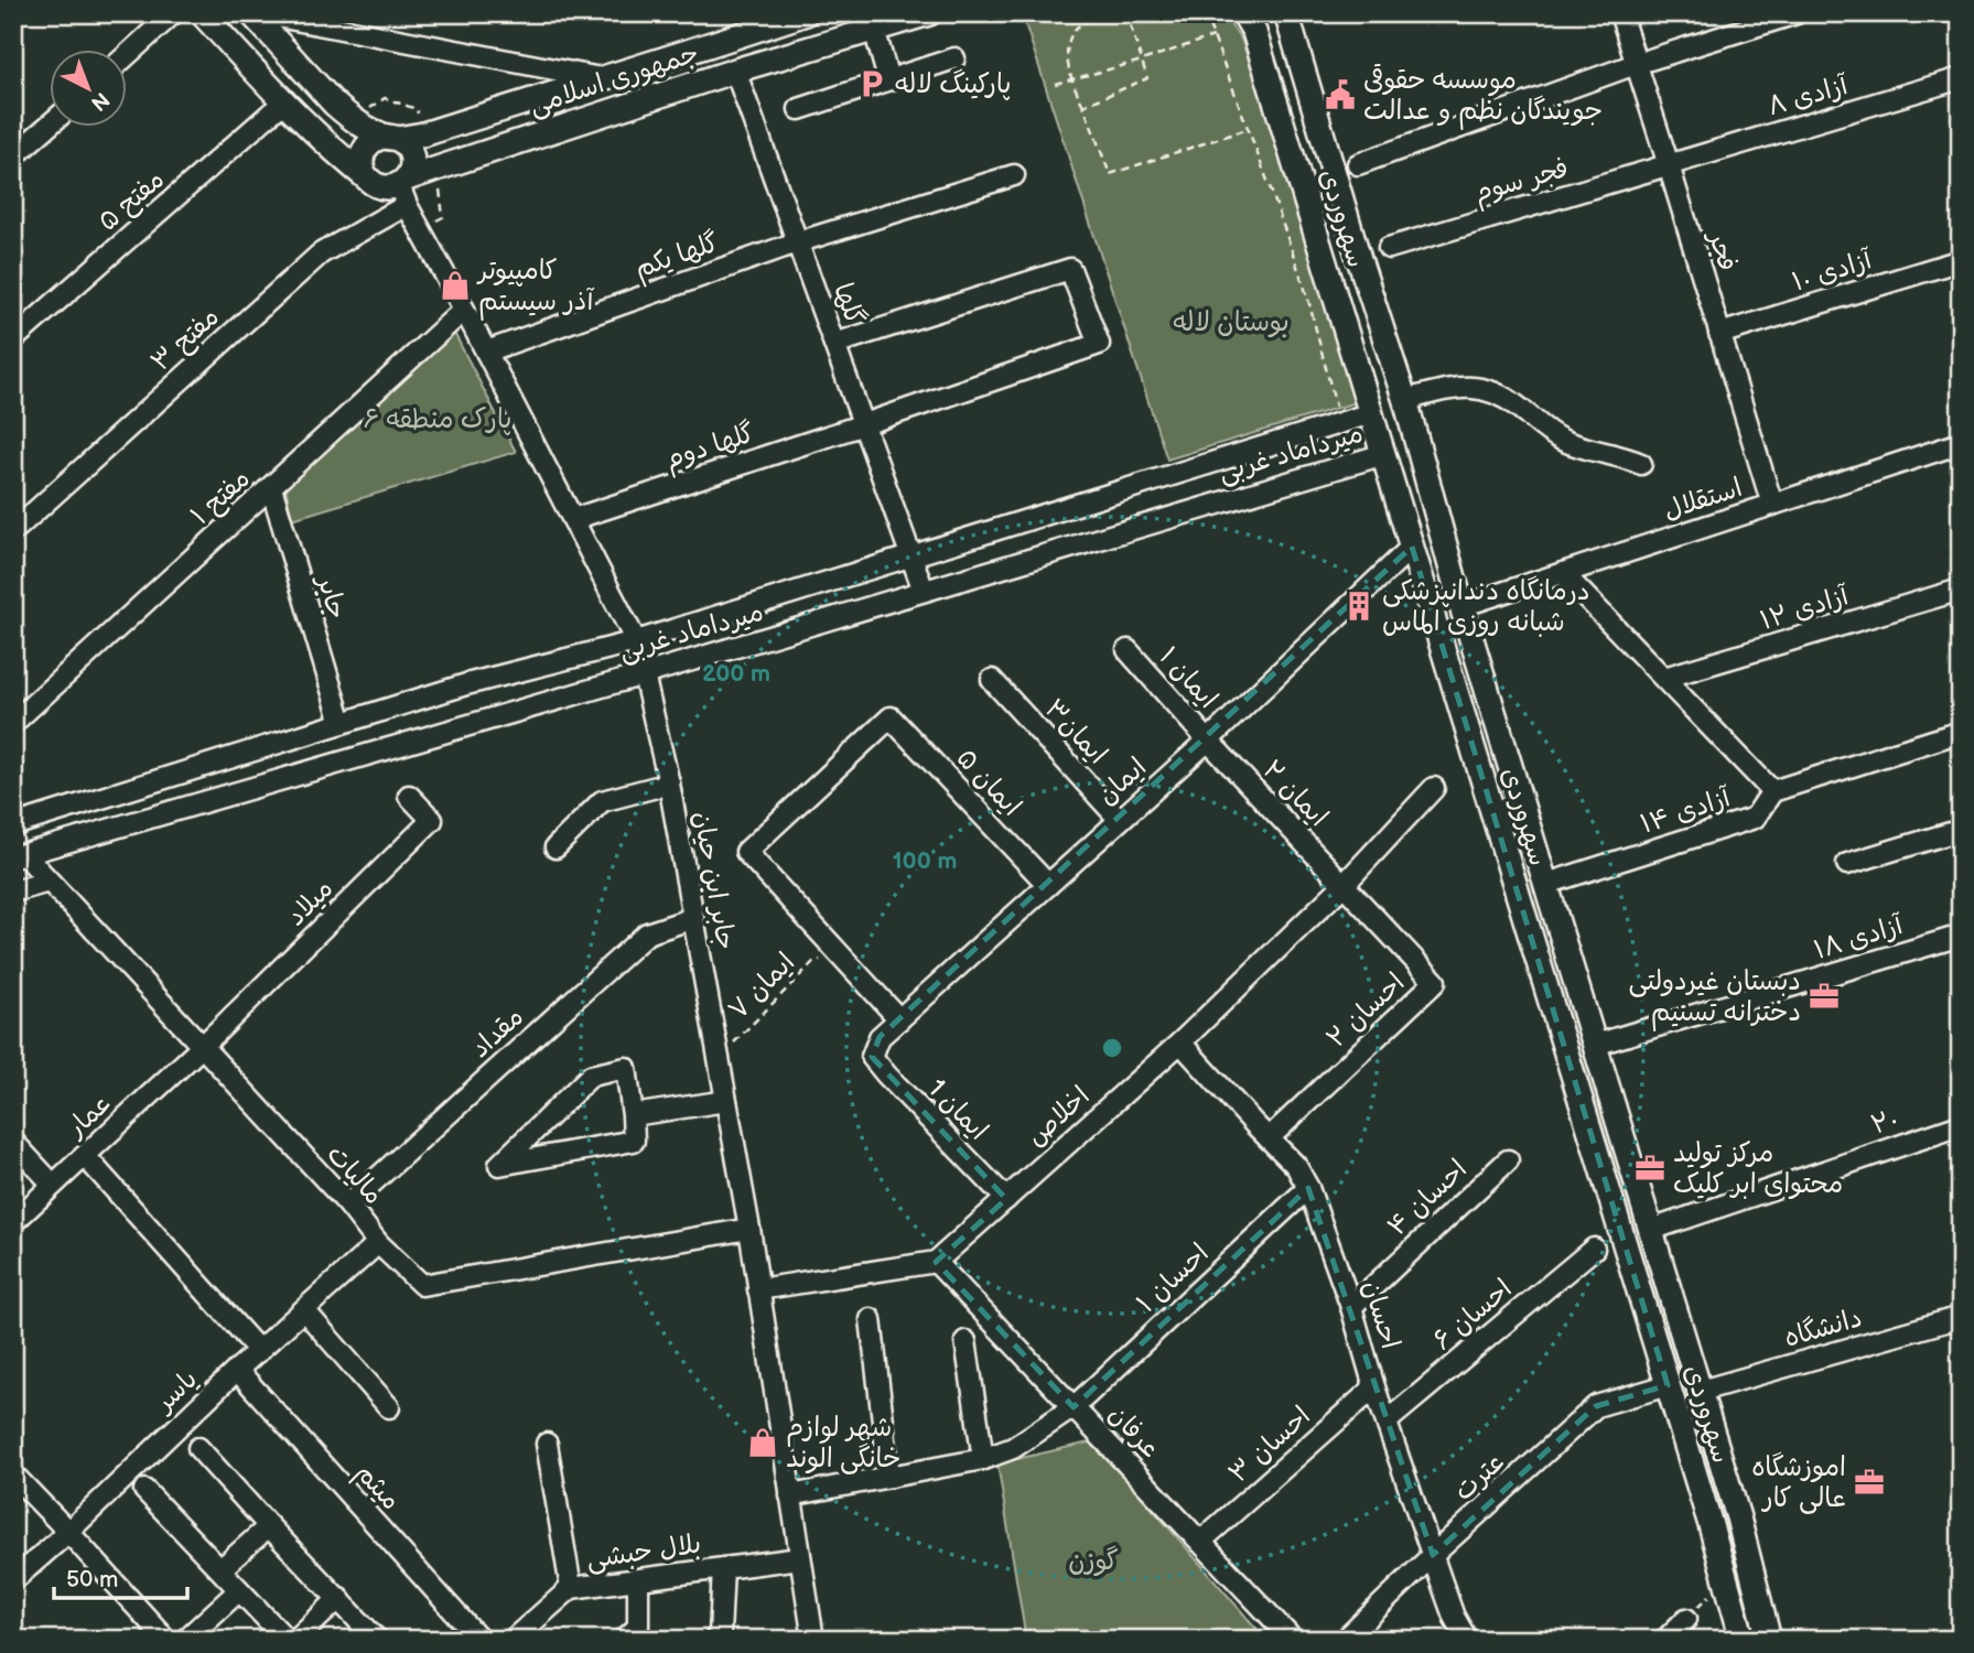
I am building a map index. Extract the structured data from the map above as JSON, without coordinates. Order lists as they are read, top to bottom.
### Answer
{
  "streets": {
    "main road": ["جمهوری اسلامی", "سهروردی"],
    "street": [
      "آزادی ۸",
      "فجر سوم",
      "مفتح ۵",
      "فجر",
      "گلها یکم",
      "آزادی ۱۰",
      "گلها",
      "مفتح ۳",
      "گلها دوم",
      "میرداماد غربی",
      "مفتح ۱",
      "استقلال",
      "جابر",
      "آزادی ۱۲",
      "ایمان ۱",
      "ایمان۳",
      "ایمان",
      "ایمان ۵",
      "ایمان ۲",
      "آزادی ۱۴",
      "جابر ابن حیان",
      "میلاد",
      "آزادی ۱۸",
      "احسان ۲",
      "مقداد",
      "ایمان 1",
      "عمار",
      "اخلاص",
      "۲۰",
      "مالیات",
      "احسان ۴",
      "احسان ۱",
      "احسان",
      "احسان ۶",
      "دانشگاه",
      "یاسر",
      "عرفان",
      "احسان ۳",
      "عترت",
      "میثم",
      "بلال حبشی"
    ],
    "path": ["ایمان ۷"]
  },
  "crossings": [
    ["جمهوری اسلامی", "گلها"],
    ["جمهوری اسلامی", "مفتح ۳"],
    ["جمهوری اسلامی", "جابر ابن حیان"],
    ["آزادی ۸", "فجر سوم"],
    ["آزادی ۸", "فجر"],
    ["فجر سوم", "فجر"],
    ["سهروردی", "میرداماد غربی"],
    ["سهروردی", "استقلال"],
    ["سهروردی", "ایمان"],
    ["سهروردی", "آزادی ۱۴"],
    ["سهروردی", "آزادی ۱۸"],
    ["سهروردی", "۲۰"],
    ["سهروردی", "دانشگاه"],
    ["سهروردی", "عترت"],
    ["فجر", "آزادی ۱۰"],
    ["فجر", "استقلال"],
    ["گلها یکم", "گلها"],
    ["گلها یکم", "جابر ابن حیان"],
    ["گلها", "گلها دوم"],
    ["گلها", "میرداماد غربی"],
    ["مفتح ۳", "جابر ابن حیان"],
    ["گلها دوم", "جابر ابن حیان"],
    ["میرداماد غربی", "جابر"],
    ["میرداماد غربی", "جابر ابن حیان"],
    ["میرداماد غربی", "مالیات"],
    ["مفتح ۱", "جابر"],
    ["مفتح ۱", "جابر ابن حیان"],
    ["ایمان ۱", "ایمان"],
    ["ایمان ۱", "ایمان ۲"],
    ["ایمان۳", "ایمان"],
    ["ایمان", "ایمان ۵"],
    ["ایمان", "ایمان ۲"],
    ["ایمان", "ایمان 1"],
    ["ایمان ۵", "ایمان ۷"],
    ["ایمان ۲", "احسان ۲"],
    ["ایمان ۲", "اخلاص"],
    ["جابر ابن حیان", "ایمان ۷"],
    ["جابر ابن حیان", "مقداد"],
    ["جابر ابن حیان", "مالیات"],
    ["جابر ابن حیان", "احسان ۱"],
    ["جابر ابن حیان", "بلال حبشی"],
    ["میلاد", "عمار"],
    ["میلاد", "مالیات"],
    ["احسان ۲", "اخلاص"],
    ["احسان ۲", "احسان"],
    ["مقداد", "مالیات"],
    ["ایمان 1", "اخلاص"],
    ["عمار", "مالیات"],
    ["اخلاص", "احسان"],
    ["اخلاص", "عرفان"],
    ["مالیات", "یاسر"],
    ["احسان ۴", "احسان"],
    ["احسان ۱", "احسان"],
    ["احسان ۱", "عرفان"],
    ["احسان", "احسان ۶"],
    ["احسان", "احسان ۳"],
    ["احسان", "عترت"],
    ["یاسر", "میثم"],
    ["عرفان", "احسان ۳"]
  ],
  "parks": ["بوستان لاله", "پارک منطقه ۶", "گوزن"],
  "places": {
    "parking": ["پارکینگ لاله"],
    "public building": ["موسسه حقوقی جویندگان نظم و عدالت"],
    "shop": ["کامپیوتر آذر سیستم", "شهر لوازم خانگی الوند"],
    "building": ["درمانگاه دندان‍‍پزشکی شبانه روزی الماس"],
    "office": ["دبستان غیردولتی دخترانه تسنیم", "مرکز تولید محتوای ابر کلیک", "اموزشگاه عالی کار"]
  },
  "scale_bar": "50 m",
  "north": "bottom right",
  "rings": ["200 m", "100 m"]
}
